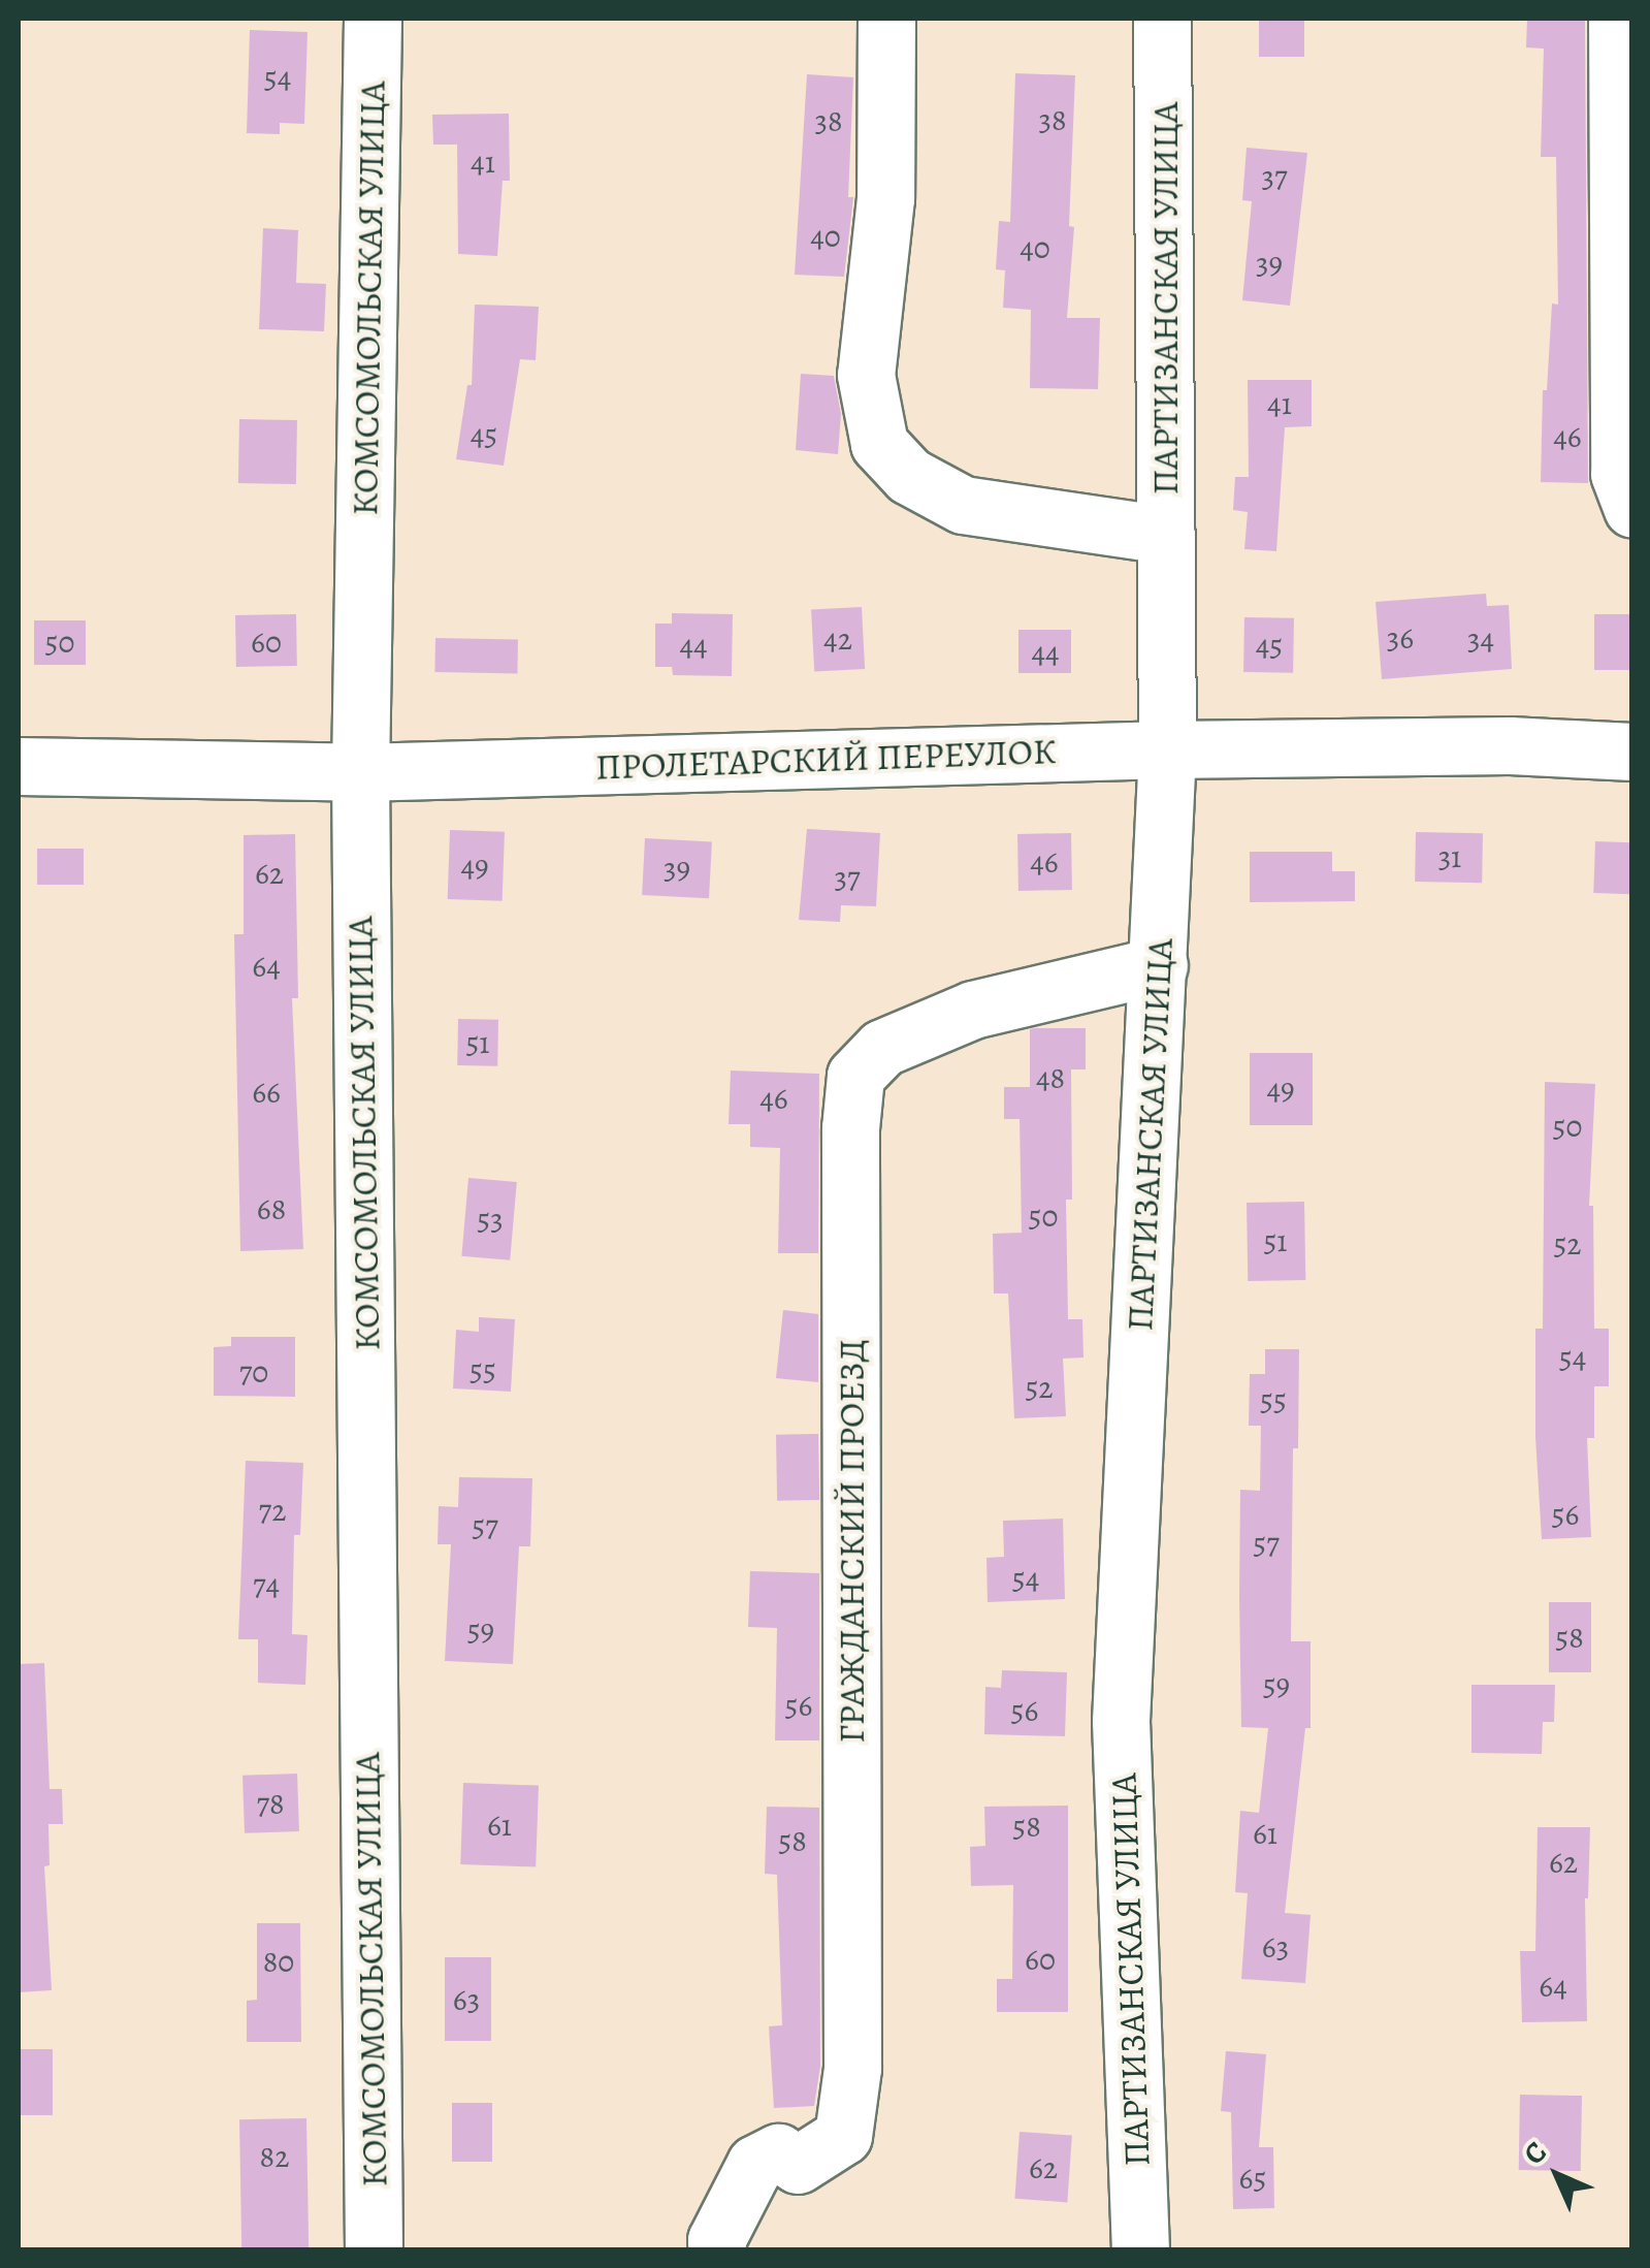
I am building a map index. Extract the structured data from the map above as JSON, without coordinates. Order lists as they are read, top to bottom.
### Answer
{
  "streets": {
    "street": [
      "КОМСОМОЛЬСКАЯ УЛИЦА",
      "ПАРТИЗАНСКАЯ УЛИЦА",
      "ПРОЛЕТАРСКИЙ ПЕРЕУЛОК",
      "ГРАЖДАНСКИЙ ПРОЕЗД"
    ]
  },
  "crossings": [
    ["КОМСОМОЛЬСКАЯ УЛИЦА", "ПРОЛЕТАРСКИЙ ПЕРЕУЛОК"],
    ["ПАРТИЗАНСКАЯ УЛИЦА", "ПРОЛЕТАРСКИЙ ПЕРЕУЛОК"],
    ["ПАРТИЗАНСКАЯ УЛИЦА", "ГРАЖДАНСКИЙ ПРОЕЗД"]
  ],
  "house_numbers": [
    "54",
    "38",
    "38",
    "41",
    "37",
    "40",
    "40",
    "39",
    "41",
    "45",
    "46",
    "36",
    "42",
    "34",
    "50",
    "60",
    "44",
    "45",
    "44",
    "31",
    "46",
    "49",
    "39",
    "62",
    "37",
    "64",
    "51",
    "48",
    "49",
    "66",
    "46",
    "50",
    "68",
    "50",
    "53",
    "51",
    "52",
    "54",
    "55",
    "70",
    "52",
    "55",
    "72",
    "56",
    "57",
    "57",
    "54",
    "74",
    "59",
    "58",
    "59",
    "56",
    "56",
    "78",
    "61",
    "58",
    "61",
    "58",
    "62",
    "63",
    "60",
    "80",
    "64",
    "63",
    "82",
    "62",
    "65"
  ],
  "north": "top left"
}
